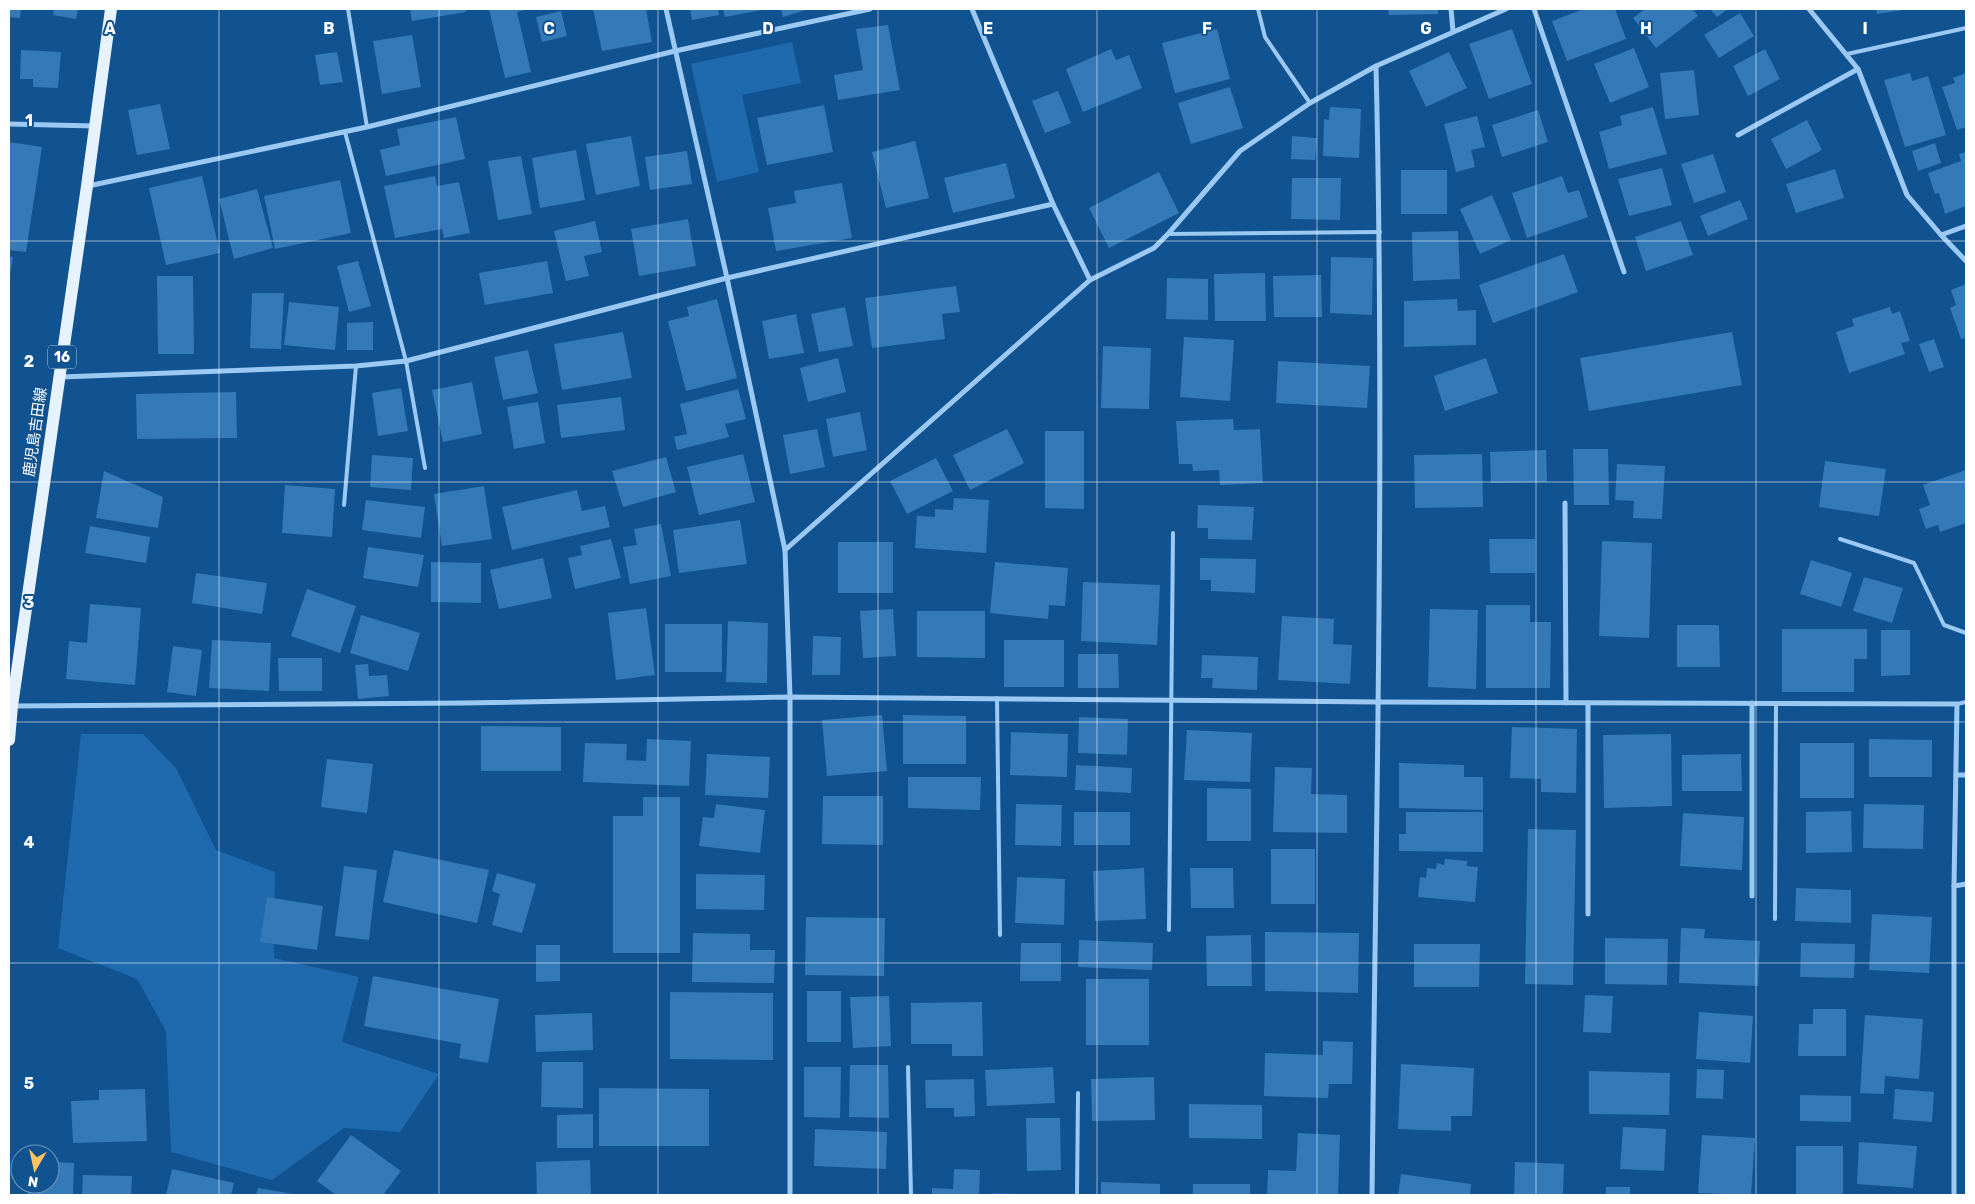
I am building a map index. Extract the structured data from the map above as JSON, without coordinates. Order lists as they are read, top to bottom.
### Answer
{
  "streets": {
    "main road": ["16", "鹿児島吉田線"]
  },
  "north": "bottom",
  "grid": {
    "columns": [
      "A",
      "B",
      "C",
      "D",
      "E",
      "F",
      "G",
      "H",
      "I"
    ],
    "rows": [
      "1",
      "2",
      "3",
      "4",
      "5"
    ]
  }
}
